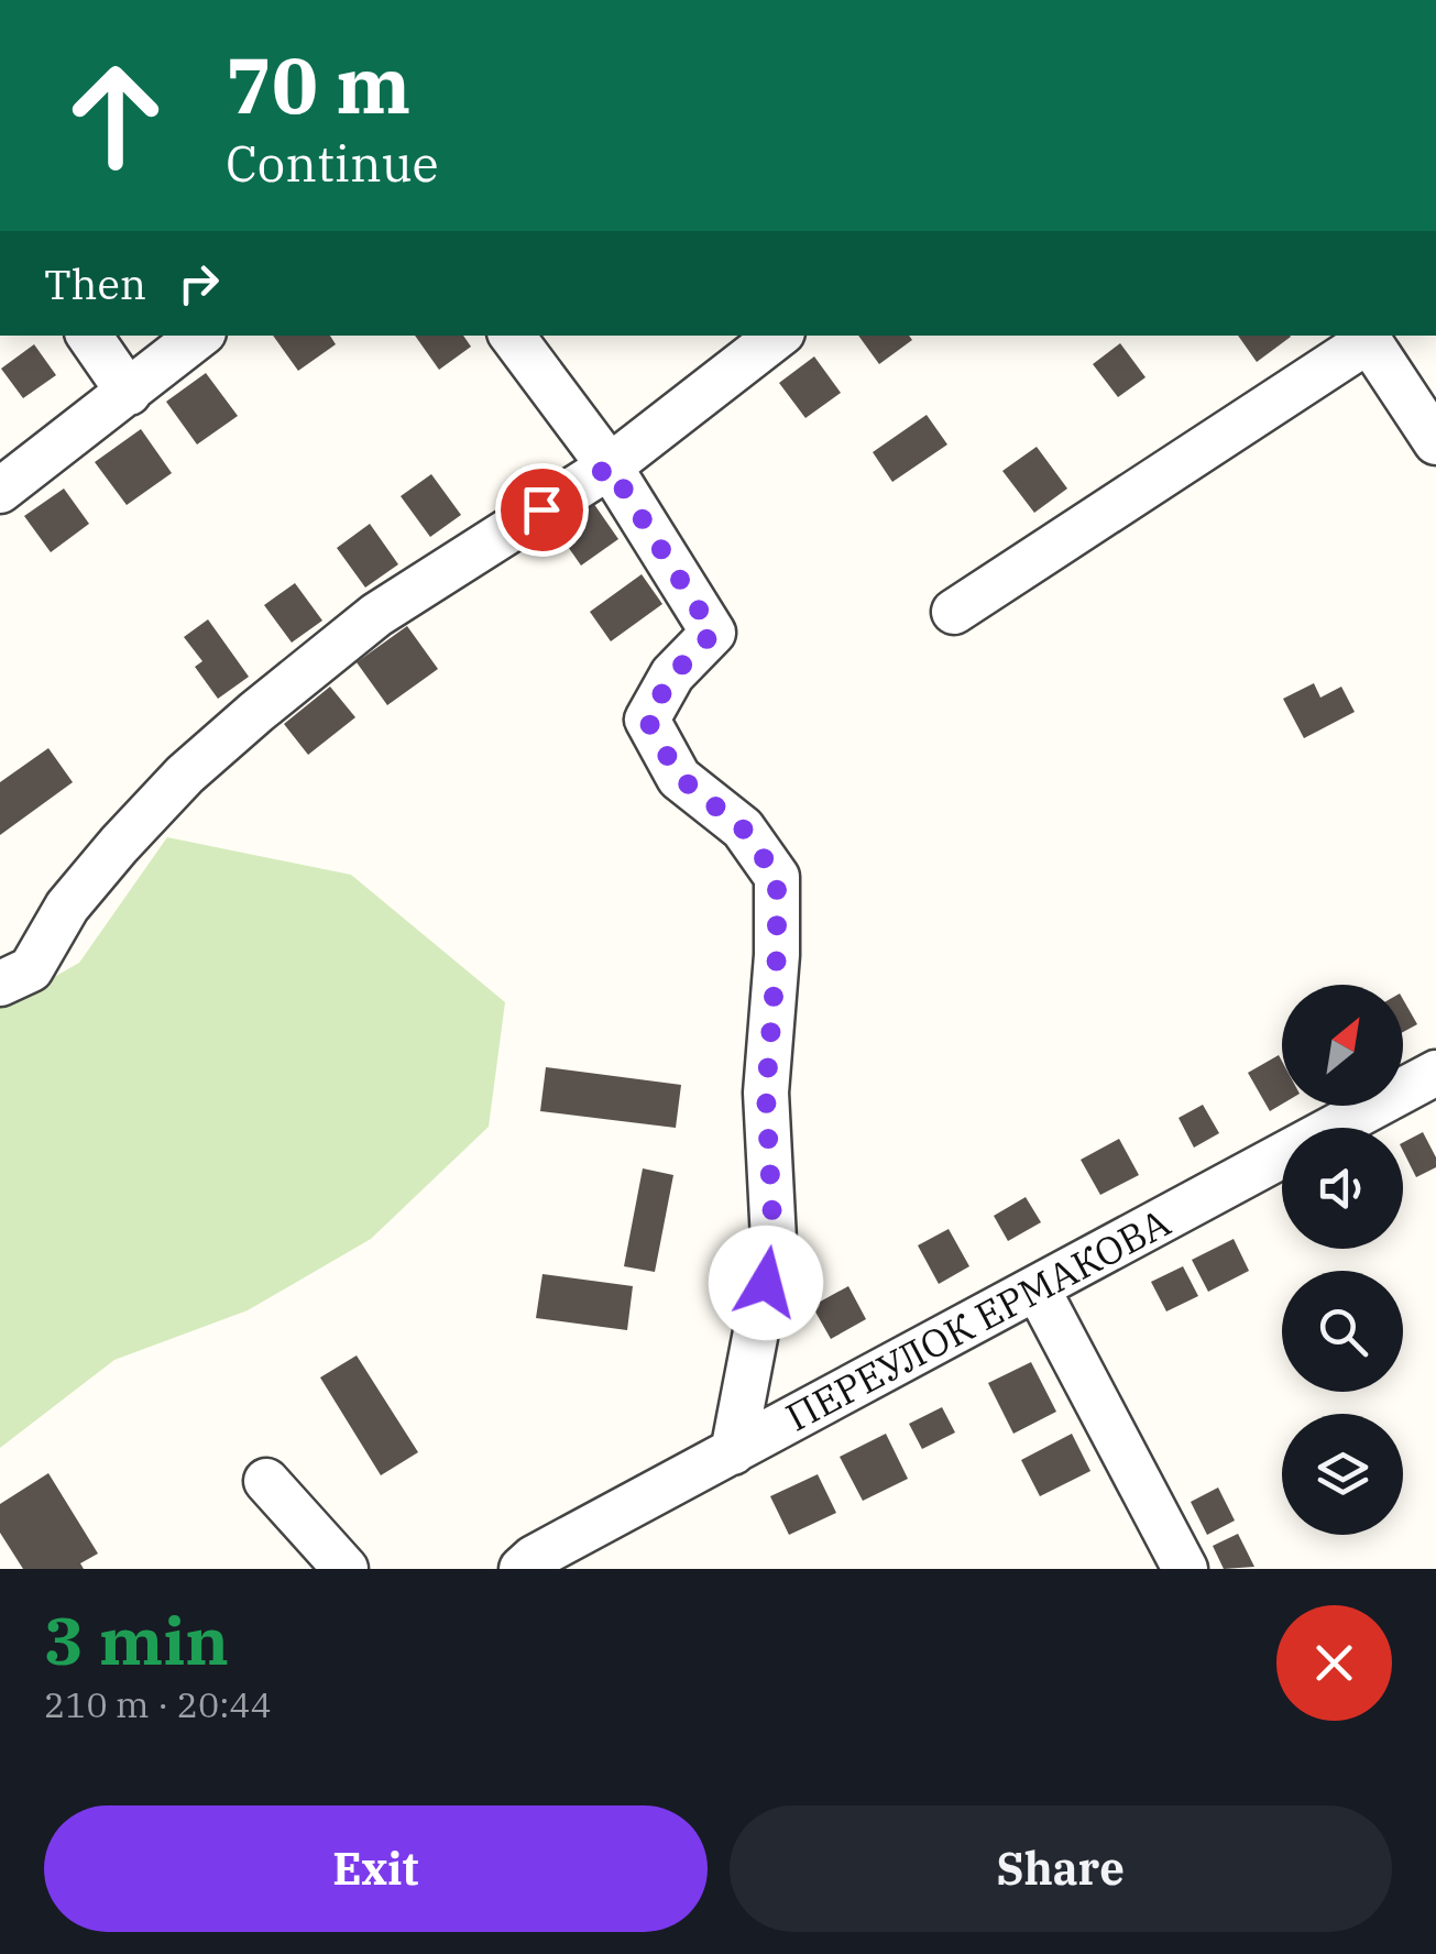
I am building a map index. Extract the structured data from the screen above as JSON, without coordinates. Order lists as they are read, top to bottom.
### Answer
{
  "streets": {
    "street": ["ПЕРЕУЛОК ЕРМАКОВА"]
  },
  "north": "top right",
  "page": {
    "turn": ["70 m", "Continue"],
    "then": "Then",
    "heading": ["3 min", "210 m · 20:44"],
    "buttons": ["Exit", "Share"]
  }
}
